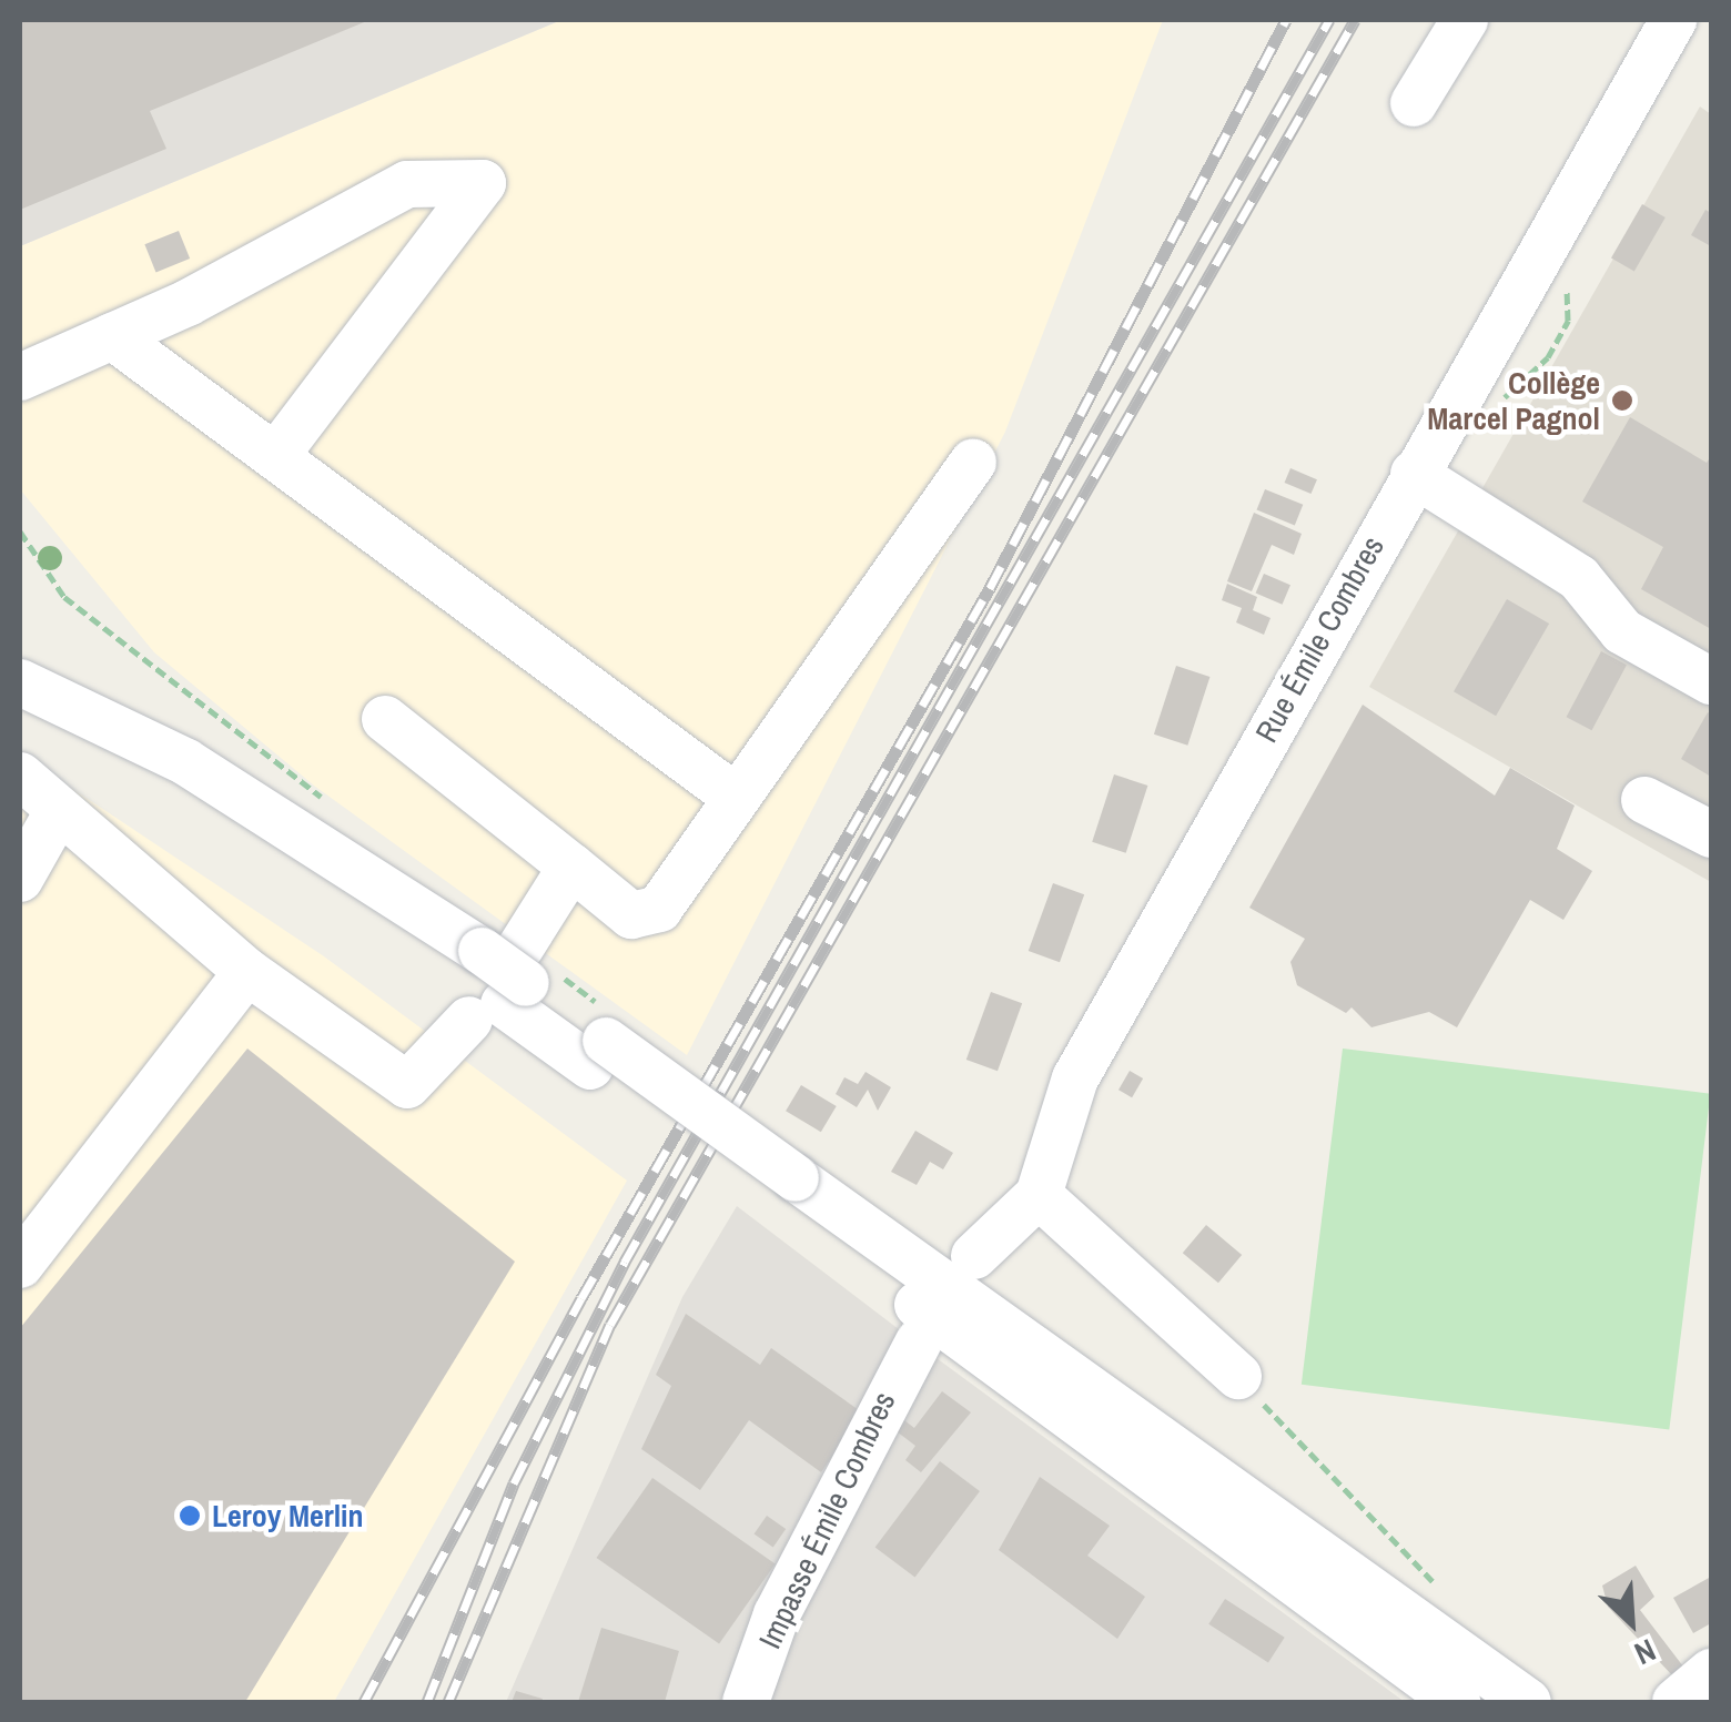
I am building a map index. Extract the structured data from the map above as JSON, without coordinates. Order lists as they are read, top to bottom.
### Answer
{
  "streets": {
    "street": ["Rue Émile Combres", "Impasse Émile Combres"]
  },
  "places": ["Collège Marcel Pagnol", "Leroy Merlin"],
  "north": "bottom right"
}
